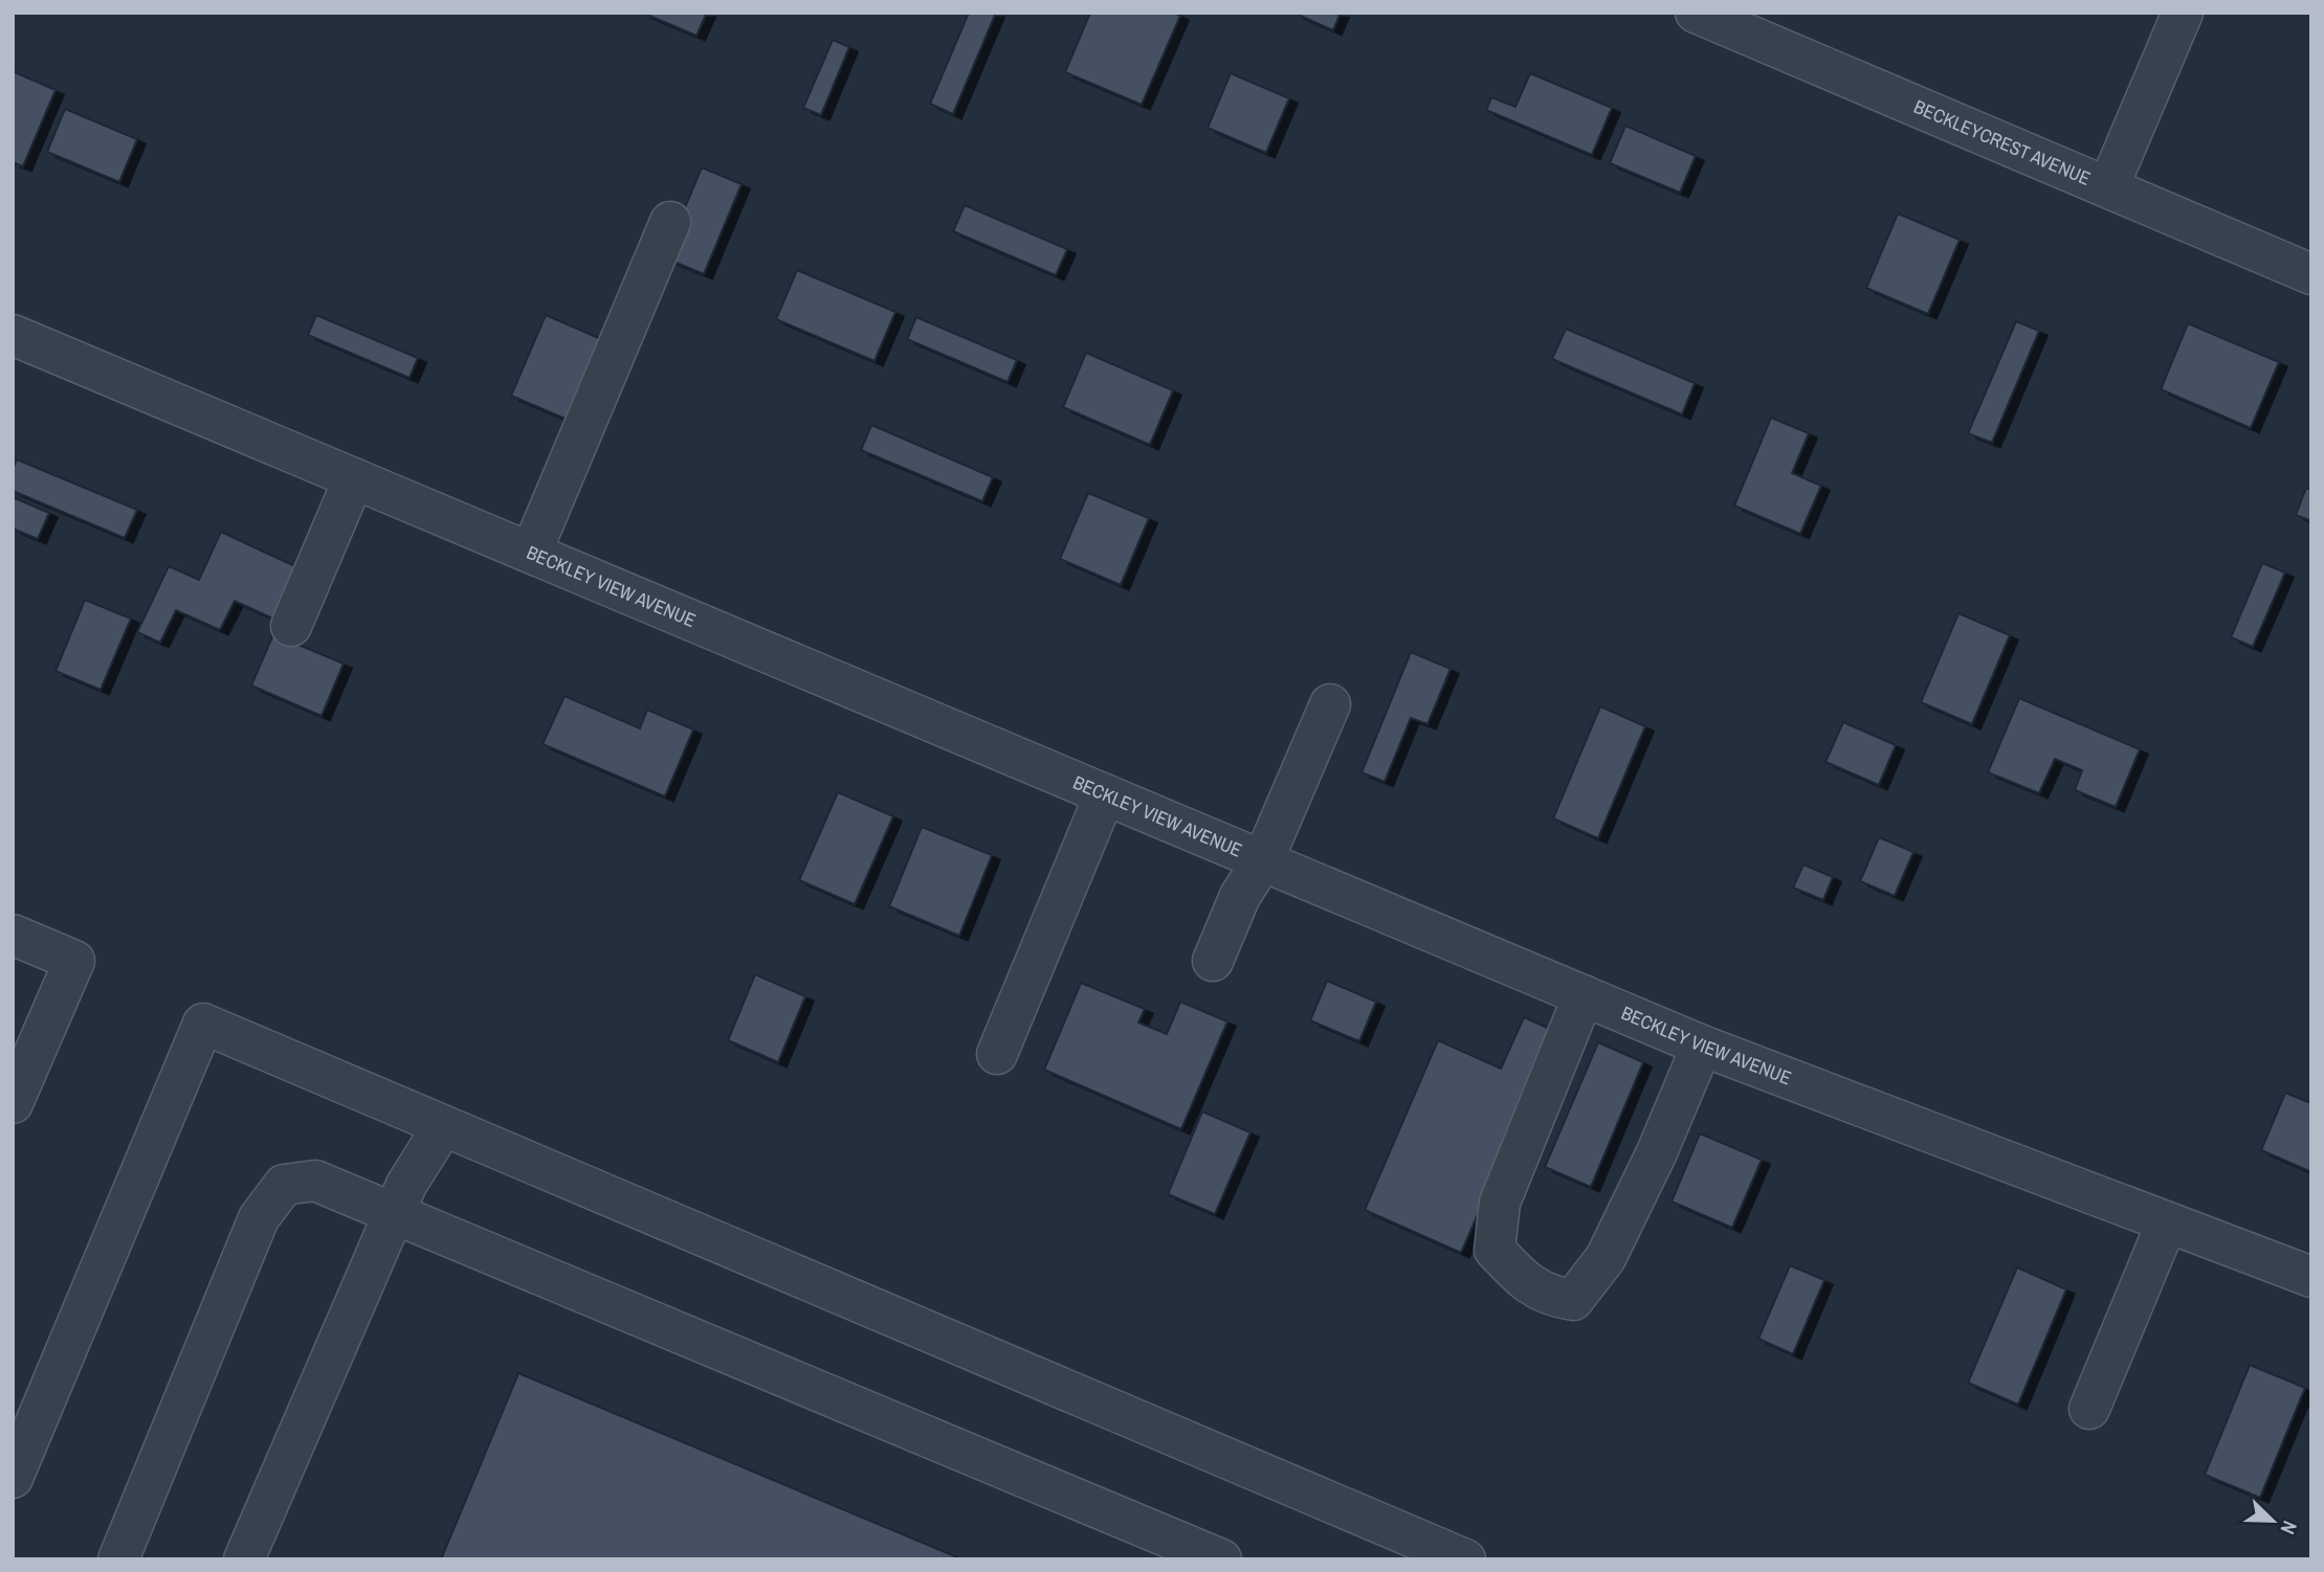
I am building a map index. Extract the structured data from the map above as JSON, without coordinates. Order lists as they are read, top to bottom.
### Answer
{
  "streets": {
    "street": ["BECKLEYCREST AVENUE", "BECKLEY VIEW AVENUE"]
  },
  "north": "bottom right"
}
